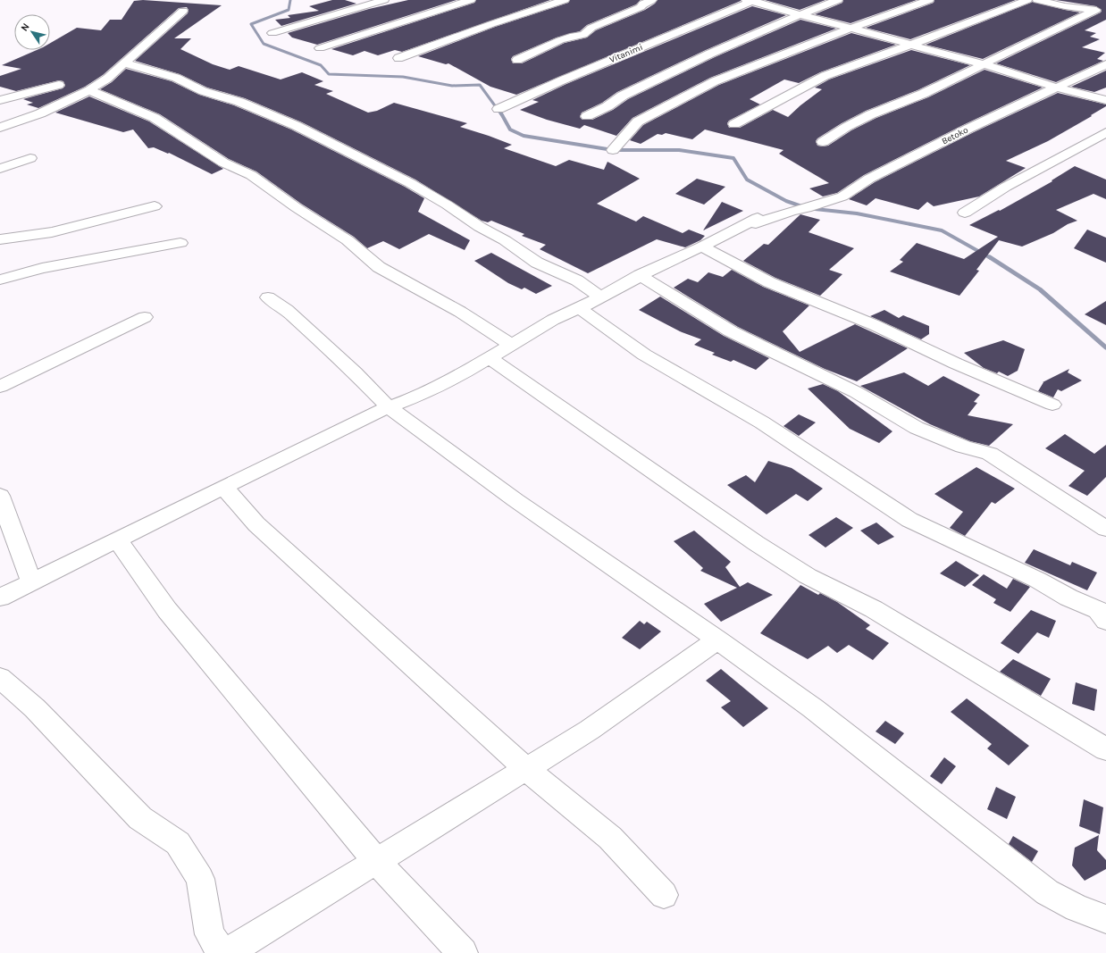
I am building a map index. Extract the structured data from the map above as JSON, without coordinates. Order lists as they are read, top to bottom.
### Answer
{
  "streets": {
    "street": ["Vitanimi", "Betoko"]
  },
  "north": "top left"
}
